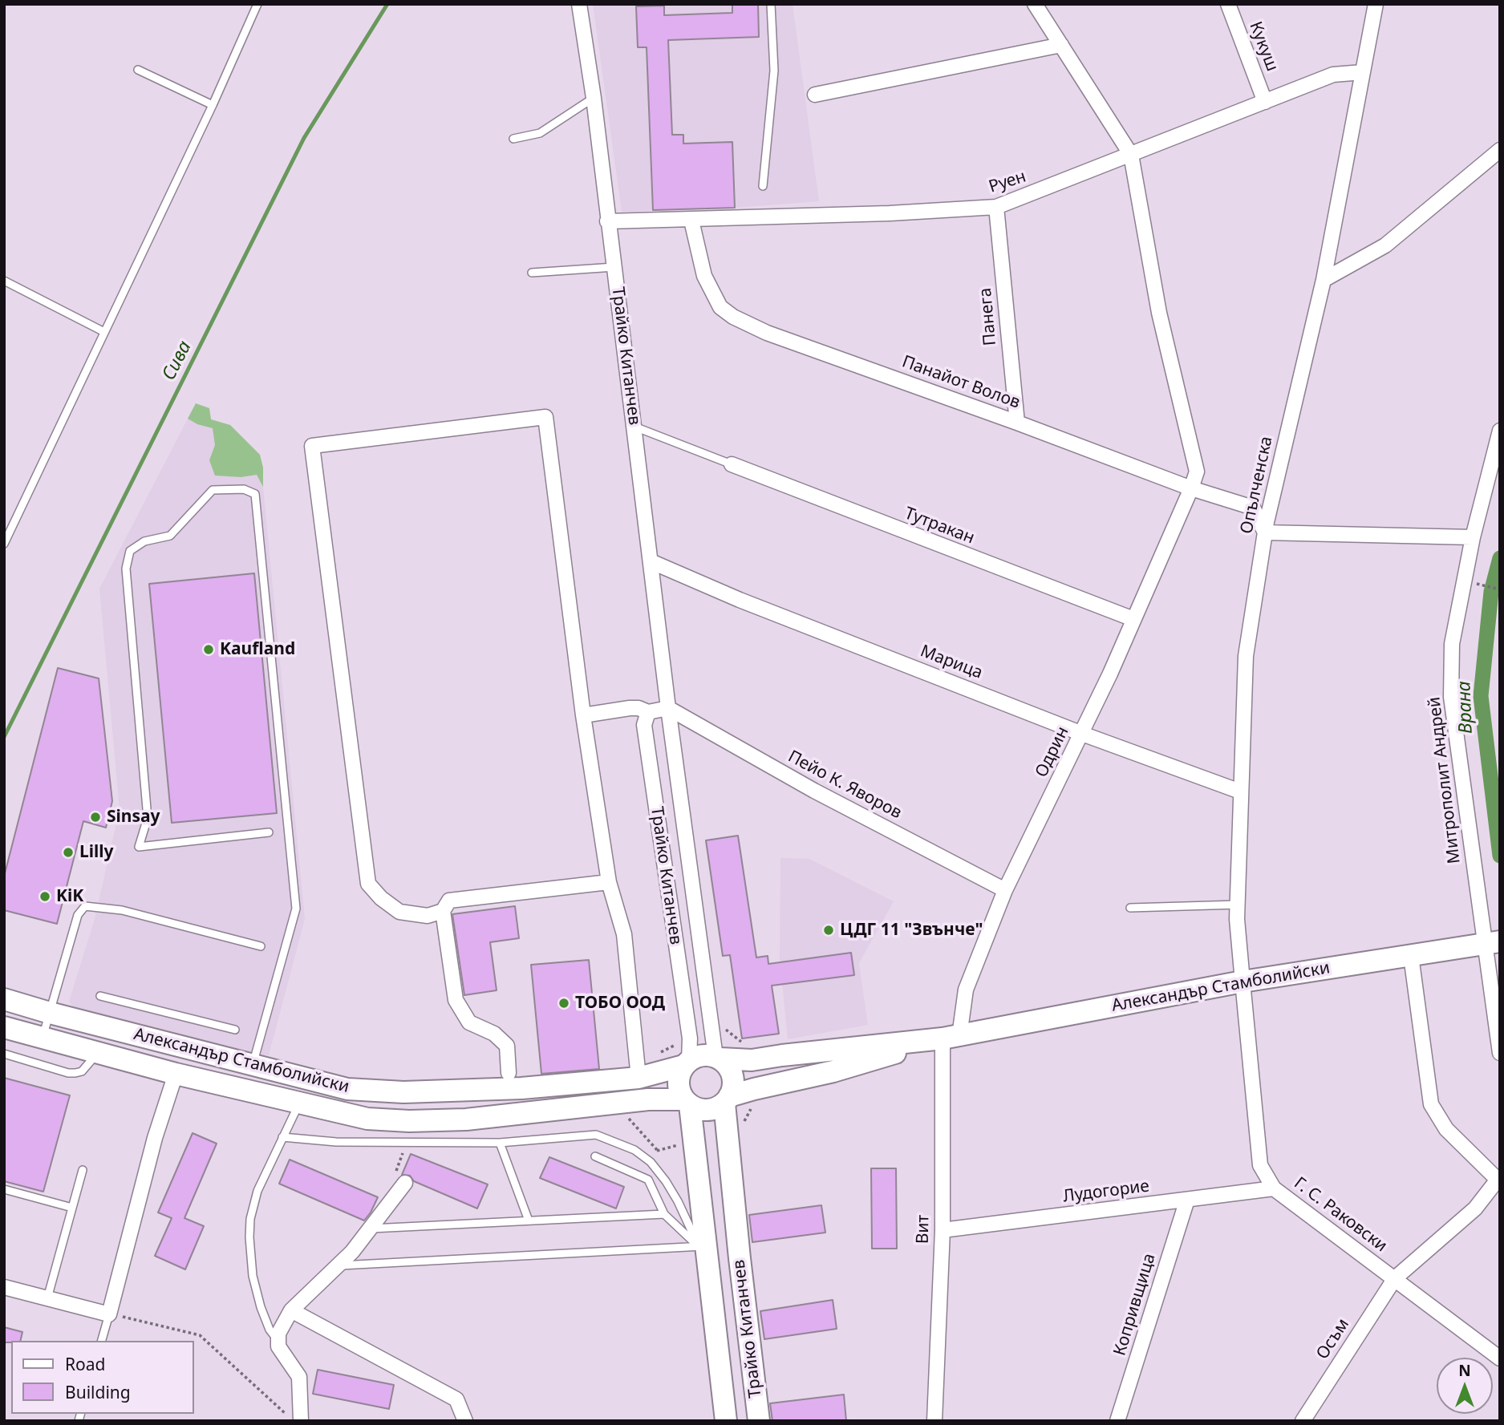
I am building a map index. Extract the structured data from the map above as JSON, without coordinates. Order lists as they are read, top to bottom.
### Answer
{
  "streets": {
    "main road": ["Трайко Китанчев", "Александър Стамболийски"],
    "street": [
      "Кукуш",
      "Руен",
      "Панега",
      "Панайот Волов",
      "Опълченска",
      "Тутракан",
      "Марица",
      "Одрин",
      "Митрополит Андрей",
      "Пейо К. Яворов",
      "Лудогорие",
      "Г. С. Раковски",
      "Вит",
      "Копривщица",
      "Осъм"
    ]
  },
  "crossings": [
    ["Кукуш", "Руен"],
    ["Руен", "Панега"],
    ["Руен", "Трайко Китанчев"],
    ["Руен", "Панайот Волов"],
    ["Руен", "Опълченска"],
    ["Руен", "Одрин"],
    ["Панега", "Панайот Волов"],
    ["Трайко Китанчев", "Марица"],
    ["Трайко Китанчев", "Пейо К. Яворов"],
    ["Трайко Китанчев", "Александър Стамболийски"],
    ["Панайот Волов", "Опълченска"],
    ["Панайот Волов", "Одрин"],
    ["Опълченска", "Марица"],
    ["Опълченска", "Александър Стамболийски"],
    ["Опълченска", "Г. С. Раковски"],
    ["Тутракан", "Одрин"],
    ["Марица", "Одрин"],
    ["Одрин", "Пейо К. Яворов"],
    ["Одрин", "Александър Стамболийски"],
    ["Одрин", "Вит"],
    ["Митрополит Андрей", "Александър Стамболийски"],
    ["Александър Стамболийски", "Г. С. Раковски"],
    ["Александър Стамболийски", "Вит"],
    ["Лудогорие", "Г. С. Раковски"],
    ["Лудогорие", "Вит"],
    ["Лудогорие", "Копривщица"],
    ["Г. С. Раковски", "Осъм"]
  ],
  "water": ["Сива", "Врана"],
  "places": [
    "Kaufland",
    "Sinsay",
    "Lilly",
    "KiK",
    "ЦДГ 11 \"Звънче\"",
    "ТОБО ООД"
  ],
  "legend": ["Road", "Building"],
  "north": "top"
}
